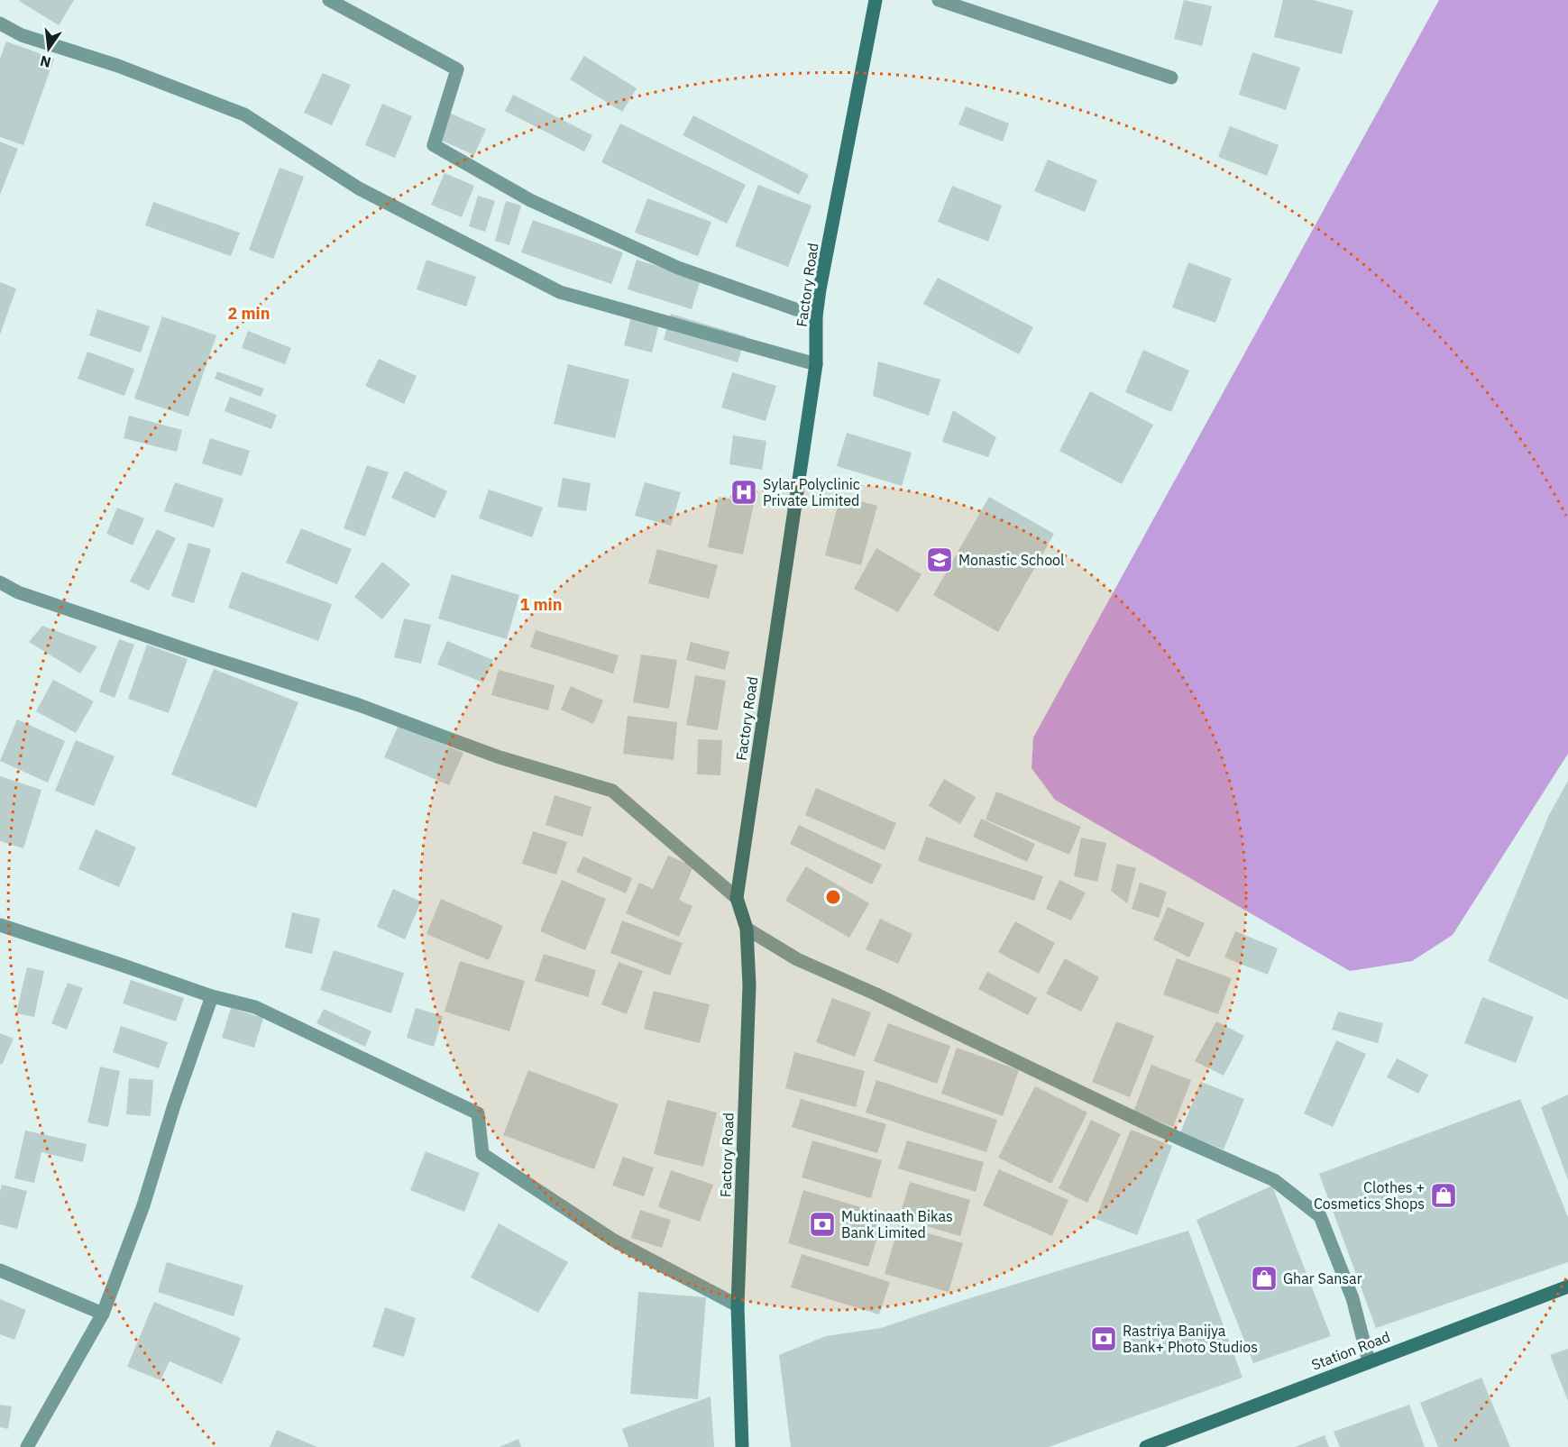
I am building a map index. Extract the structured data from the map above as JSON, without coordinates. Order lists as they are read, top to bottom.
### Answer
{
  "streets": {
    "main road": ["Factory Road", "Station Road"]
  },
  "places": {
    "hospital": ["Sylar Polyclinic Private Limited"],
    "school or university": ["Monastic School"],
    "shop": ["Clothes + Cosmetics Shops", "Ghar Sansar"],
    "bank": ["Muktinaath Bikas Bank Limited", "Rastriya Banijya Bank+ Photo Studios"]
  },
  "north": "bottom",
  "rings": ["2 min", "1 min"]
}
